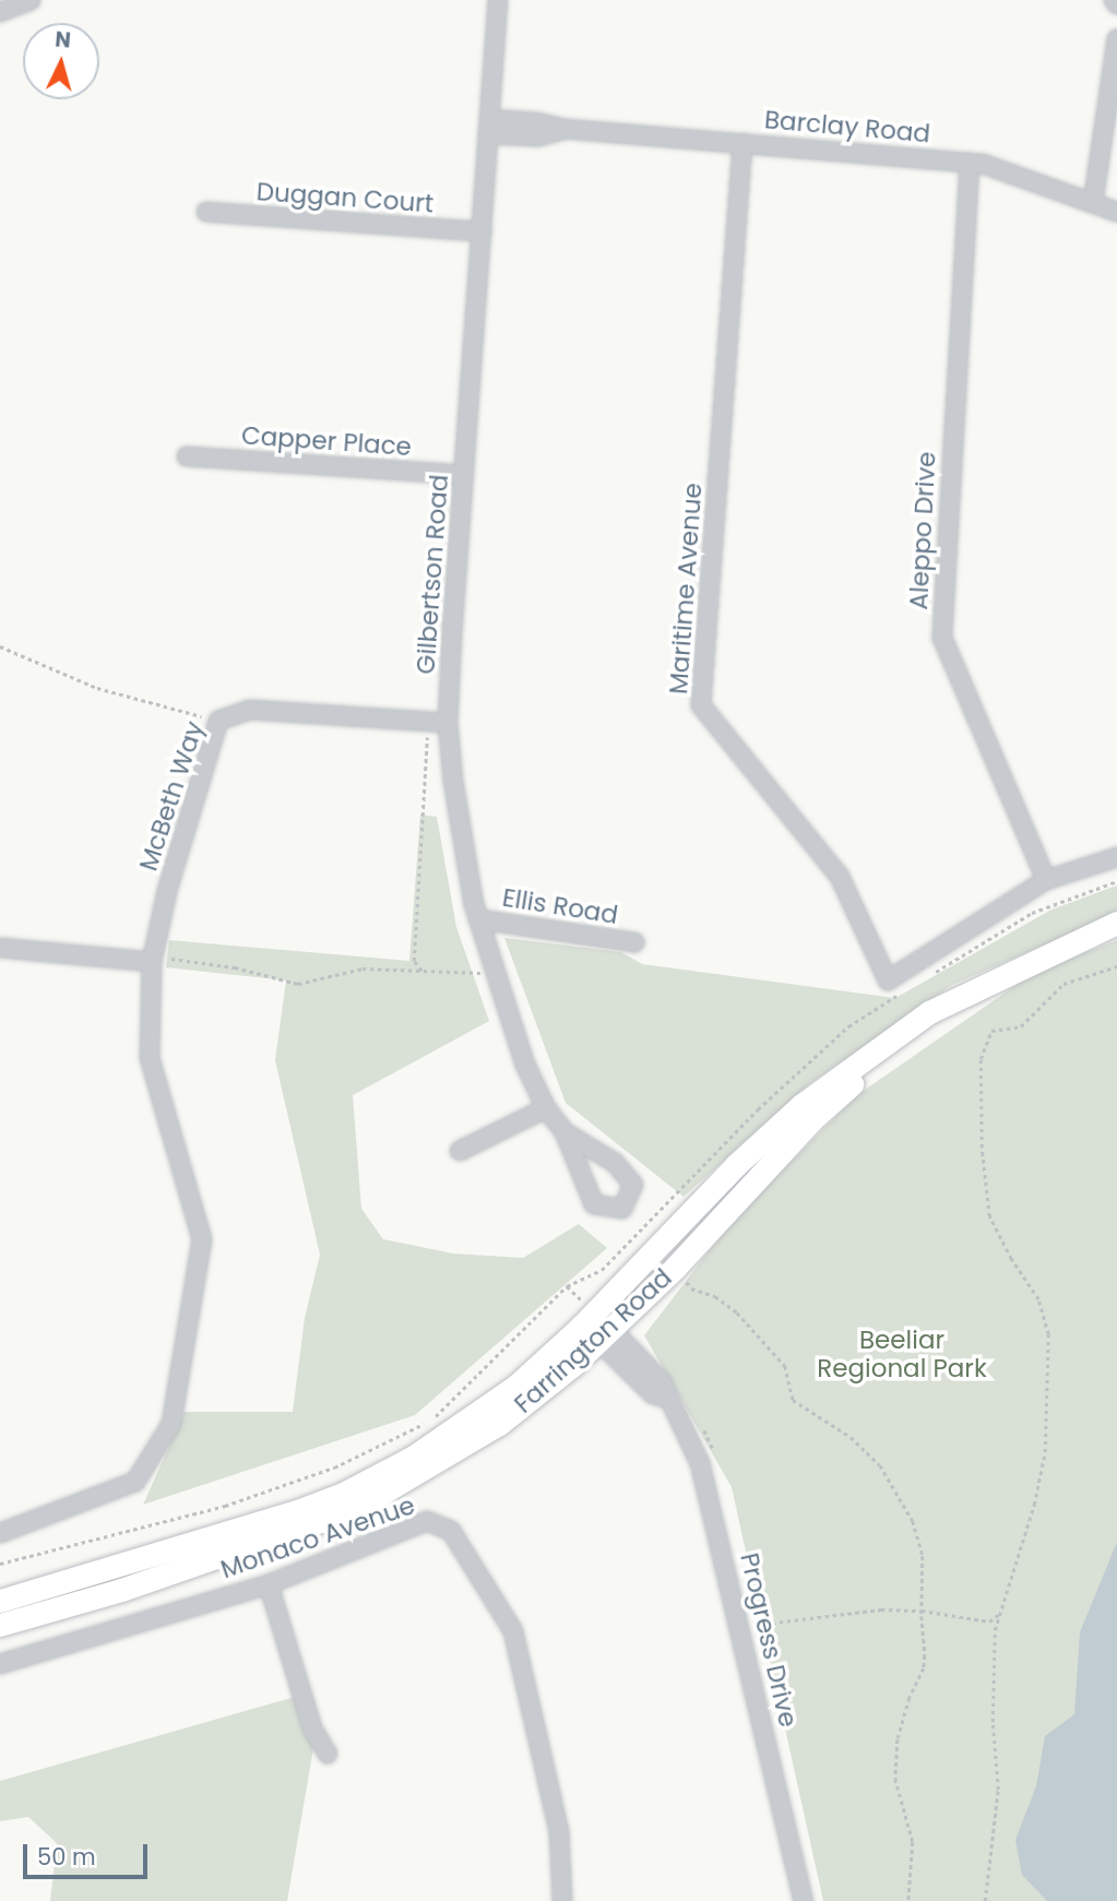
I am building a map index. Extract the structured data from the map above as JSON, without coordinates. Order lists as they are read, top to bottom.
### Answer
{
  "streets": {
    "main road": ["Farrington Road"],
    "street": [
      "Barclay Road",
      "Duggan Court",
      "Capper Place",
      "Aleppo Drive",
      "Gilbertson Road",
      "Maritime Avenue",
      "McBeth Way",
      "Ellis Road",
      "Monaco Avenue",
      "Progress Drive"
    ]
  },
  "crossings": [
    ["Barclay Road", "Aleppo Drive"],
    ["Barclay Road", "Gilbertson Road"],
    ["Barclay Road", "Maritime Avenue"],
    ["Duggan Court", "Gilbertson Road"],
    ["Capper Place", "Gilbertson Road"],
    ["Gilbertson Road", "McBeth Way"],
    ["Gilbertson Road", "Ellis Road"],
    ["Farrington Road", "Progress Drive"]
  ],
  "parks": ["Beeliar Regional Park"],
  "scale_bar": "50 m",
  "north": "top"
}
